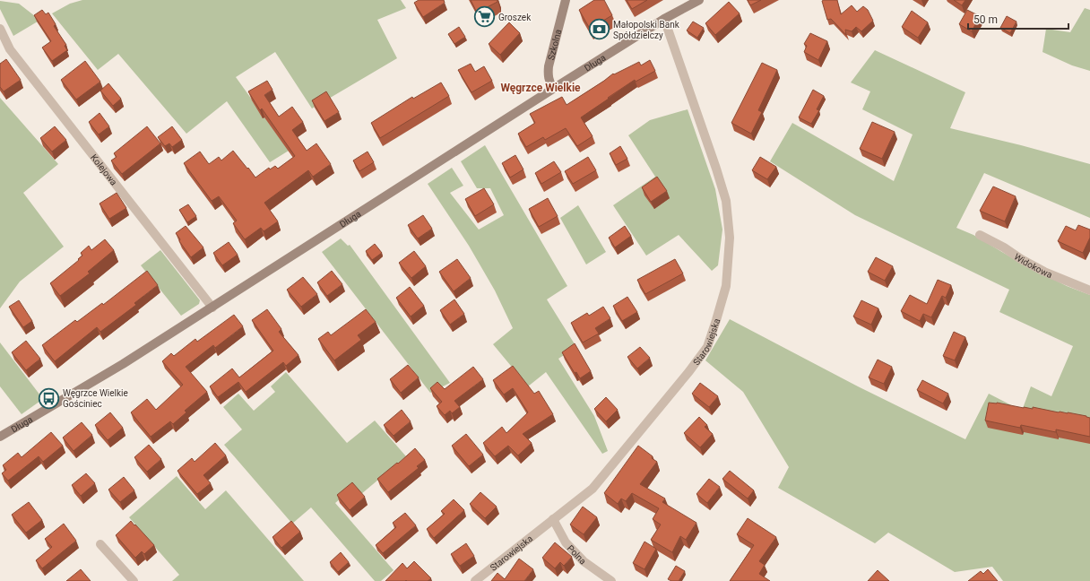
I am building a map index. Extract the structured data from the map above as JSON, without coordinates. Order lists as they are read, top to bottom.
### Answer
{
  "streets": {
    "street": [
      "Szkolna",
      "Długa",
      "Kolejowa",
      "Widokowa",
      "Starowiejska",
      "Polna"
    ]
  },
  "crossings": [
    ["Szkolna", "Długa"],
    ["Długa", "Kolejowa"],
    ["Długa", "Starowiejska"],
    ["Starowiejska", "Polna"]
  ],
  "districts": ["Węgrzce Wielkie"],
  "places": {
    "supermarket": ["Groszek"],
    "bank": ["Małopolski Bank Spółdzielczy"],
    "bus stop": ["Węgrzce Wielkie Gościniec"]
  },
  "scale_bar": "50 m"
}
